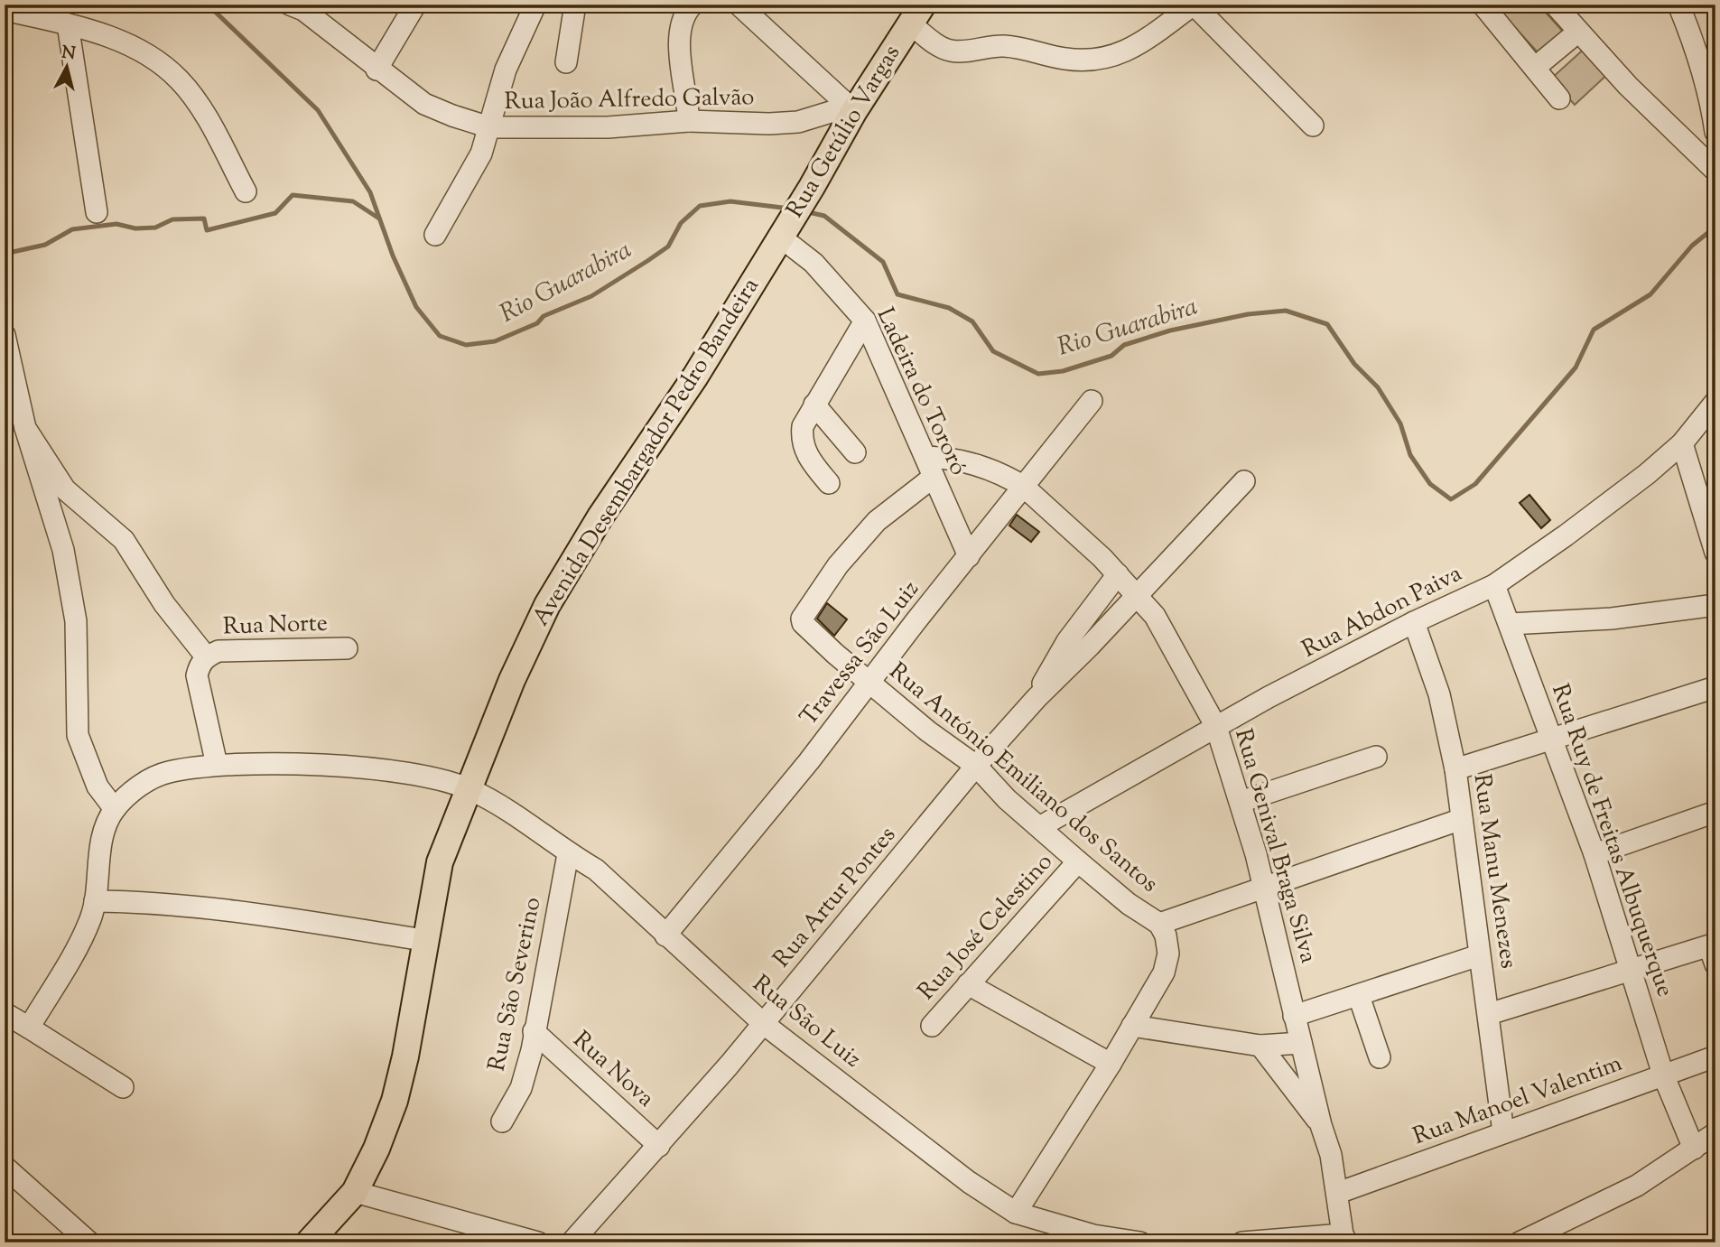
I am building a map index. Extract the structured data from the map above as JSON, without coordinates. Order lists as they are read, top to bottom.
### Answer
{
  "streets": {
    "main road": ["Rua Getúlio Vargas", "Avenida Desembargador Pedro Bandeira"],
    "street": [
      "Rua João Alfredo Galvão",
      "Ladeira do Tororó",
      "Rua Abdon Paiva",
      "Rua Norte",
      "Travessa São Luiz",
      "Rua António Emiliano dos Santos",
      "Rua Ruy de Freitas Albuquerque",
      "Rua Genival Braga Silva",
      "Rua Manu Menezes",
      "Rua Artur Pontes",
      "Rua José Celestino",
      "Rua São Severino",
      "Rua São Luiz",
      "Rua Nova",
      "Rua Manoel Valentim"
    ]
  },
  "crossings": [
    ["Rua João Alfredo Galvão", "Rua Getúlio Vargas"],
    ["Rua Getúlio Vargas", "Ladeira do Tororó"],
    ["Rua Getúlio Vargas", "Avenida Desembargador Pedro Bandeira"],
    ["Ladeira do Tororó", "Avenida Desembargador Pedro Bandeira"],
    ["Ladeira do Tororó", "Travessa São Luiz"],
    ["Ladeira do Tororó", "Rua António Emiliano dos Santos"],
    ["Ladeira do Tororó", "Rua Genival Braga Silva"],
    ["Avenida Desembargador Pedro Bandeira", "Rua São Luiz"],
    ["Rua Abdon Paiva", "Rua António Emiliano dos Santos"],
    ["Rua Abdon Paiva", "Rua Ruy de Freitas Albuquerque"],
    ["Rua Abdon Paiva", "Rua Genival Braga Silva"],
    ["Rua Abdon Paiva", "Rua Manu Menezes"],
    ["Rua Norte", "Rua São Luiz"],
    ["Travessa São Luiz", "Rua António Emiliano dos Santos"],
    ["Travessa São Luiz", "Rua Genival Braga Silva"],
    ["Travessa São Luiz", "Rua São Luiz"],
    ["Rua António Emiliano dos Santos", "Rua Artur Pontes"],
    ["Rua António Emiliano dos Santos", "Rua José Celestino"],
    ["Rua Ruy de Freitas Albuquerque", "Rua Manoel Valentim"],
    ["Rua Genival Braga Silva", "Rua Artur Pontes"],
    ["Rua Genival Braga Silva", "Rua Manoel Valentim"],
    ["Rua Manu Menezes", "Rua Manoel Valentim"],
    ["Rua Artur Pontes", "Rua São Luiz"],
    ["Rua Artur Pontes", "Rua Nova"],
    ["Rua São Severino", "Rua São Luiz"],
    ["Rua São Severino", "Rua Nova"]
  ],
  "water": ["Rio Guarabira"],
  "north": "top"
}
